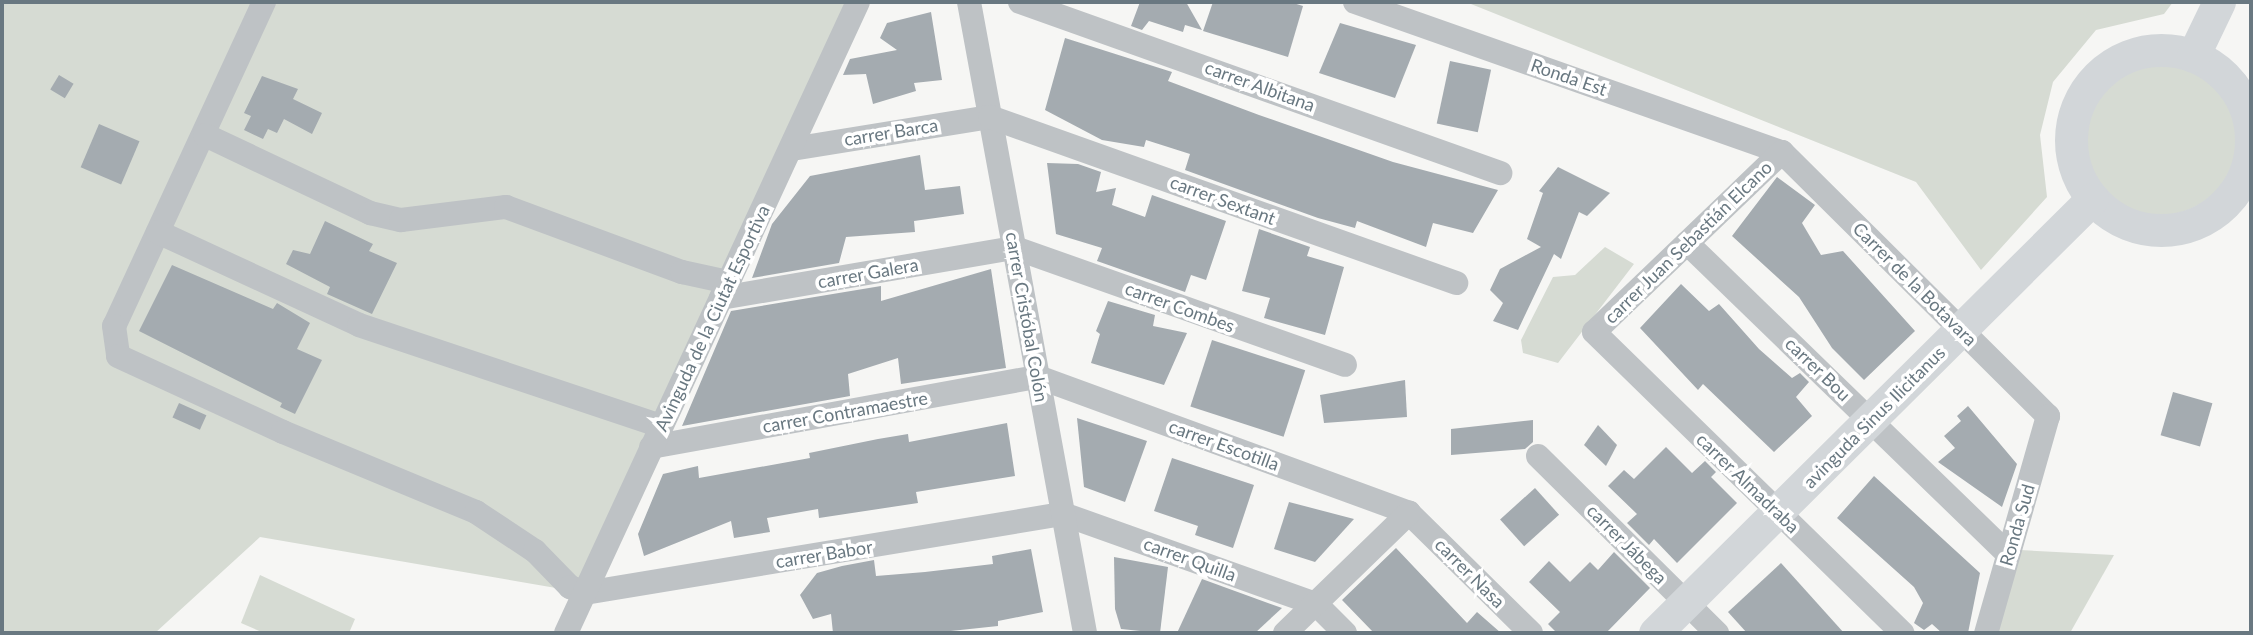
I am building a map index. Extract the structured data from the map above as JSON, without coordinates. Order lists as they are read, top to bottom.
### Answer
{
  "streets": {
    "street": [
      "Ronda Est",
      "carrer Albitana",
      "carrer Barca",
      "carrer Sextant",
      "carrer Juan Sebastián Elcano",
      "carrer Galera",
      "Carrer de la Botavara",
      "carrer Combes",
      "carrer Cristóbal Colón",
      "Avinguda de la Ciutat Esportiva",
      "carrer Bou",
      "carrer Contramaestre",
      "avinguda Sinus Ilicitanus",
      "carrer Escotilla",
      "carrer Almadraba",
      "Ronda Sud",
      "carrer Jábega",
      "carrer Babor",
      "carrer Quilla",
      "carrer Nasa"
    ]
  },
  "crossings": [
    ["Ronda Est", "carrer Juan Sebastián Elcano"],
    ["Ronda Est", "Carrer de la Botavara"],
    ["carrer Barca", "carrer Sextant"],
    ["carrer Barca", "carrer Cristóbal Colón"],
    ["carrer Barca", "Avinguda de la Ciutat Esportiva"],
    ["carrer Sextant", "carrer Cristóbal Colón"],
    ["carrer Juan Sebastián Elcano", "Carrer de la Botavara"],
    ["carrer Juan Sebastián Elcano", "carrer Bou"],
    ["carrer Juan Sebastián Elcano", "carrer Almadraba"],
    ["carrer Galera", "carrer Combes"],
    ["carrer Galera", "carrer Cristóbal Colón"],
    ["carrer Galera", "Avinguda de la Ciutat Esportiva"],
    ["Carrer de la Botavara", "avinguda Sinus Ilicitanus"],
    ["Carrer de la Botavara", "Ronda Sud"],
    ["carrer Combes", "carrer Cristóbal Colón"],
    ["carrer Cristóbal Colón", "carrer Contramaestre"],
    ["carrer Cristóbal Colón", "carrer Escotilla"],
    ["carrer Cristóbal Colón", "carrer Babor"],
    ["carrer Cristóbal Colón", "carrer Quilla"],
    ["Avinguda de la Ciutat Esportiva", "carrer Contramaestre"],
    ["Avinguda de la Ciutat Esportiva", "carrer Babor"],
    ["carrer Bou", "avinguda Sinus Ilicitanus"],
    ["carrer Bou", "Ronda Sud"],
    ["carrer Contramaestre", "carrer Escotilla"],
    ["avinguda Sinus Ilicitanus", "carrer Almadraba"],
    ["avinguda Sinus Ilicitanus", "carrer Jábega"],
    ["carrer Escotilla", "carrer Nasa"],
    ["carrer Babor", "carrer Quilla"]
  ]
}
